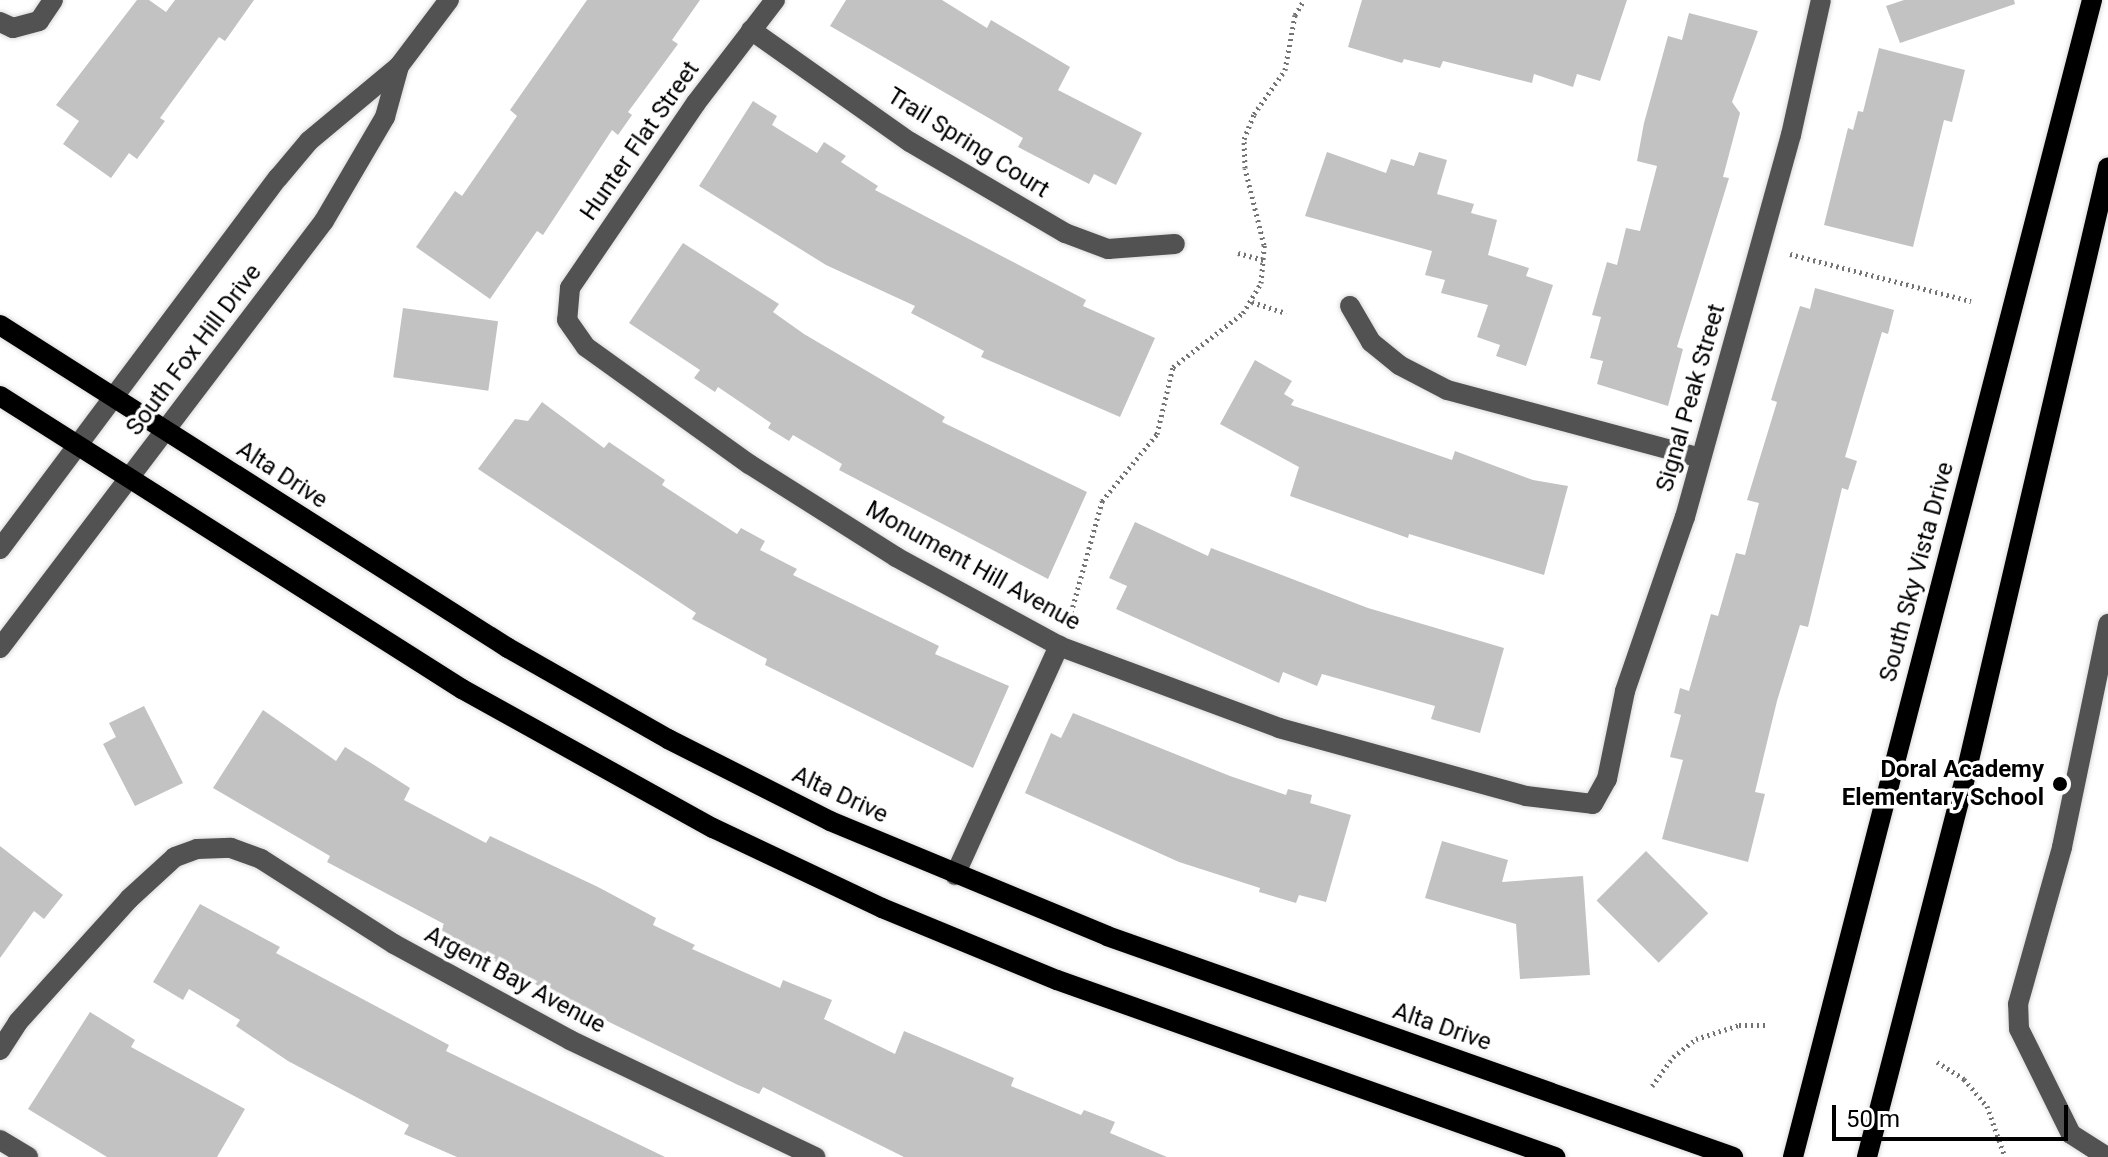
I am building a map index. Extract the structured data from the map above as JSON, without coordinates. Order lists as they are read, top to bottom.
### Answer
{
  "streets": {
    "main road": ["Alta Drive", "South Sky Vista Drive"],
    "street": [
      "Hunter Flat Street",
      "Trail Spring Court",
      "South Fox Hill Drive",
      "Signal Peak Street",
      "Monument Hill Avenue",
      "Argent Bay Avenue"
    ]
  },
  "crossings": [
    ["Hunter Flat Street", "Trail Spring Court"],
    ["Hunter Flat Street", "Monument Hill Avenue"],
    ["South Fox Hill Drive", "Alta Drive"],
    ["Signal Peak Street", "Monument Hill Avenue"]
  ],
  "places": ["Doral Academy Elementary School"],
  "scale_bar": "50 m"
}
